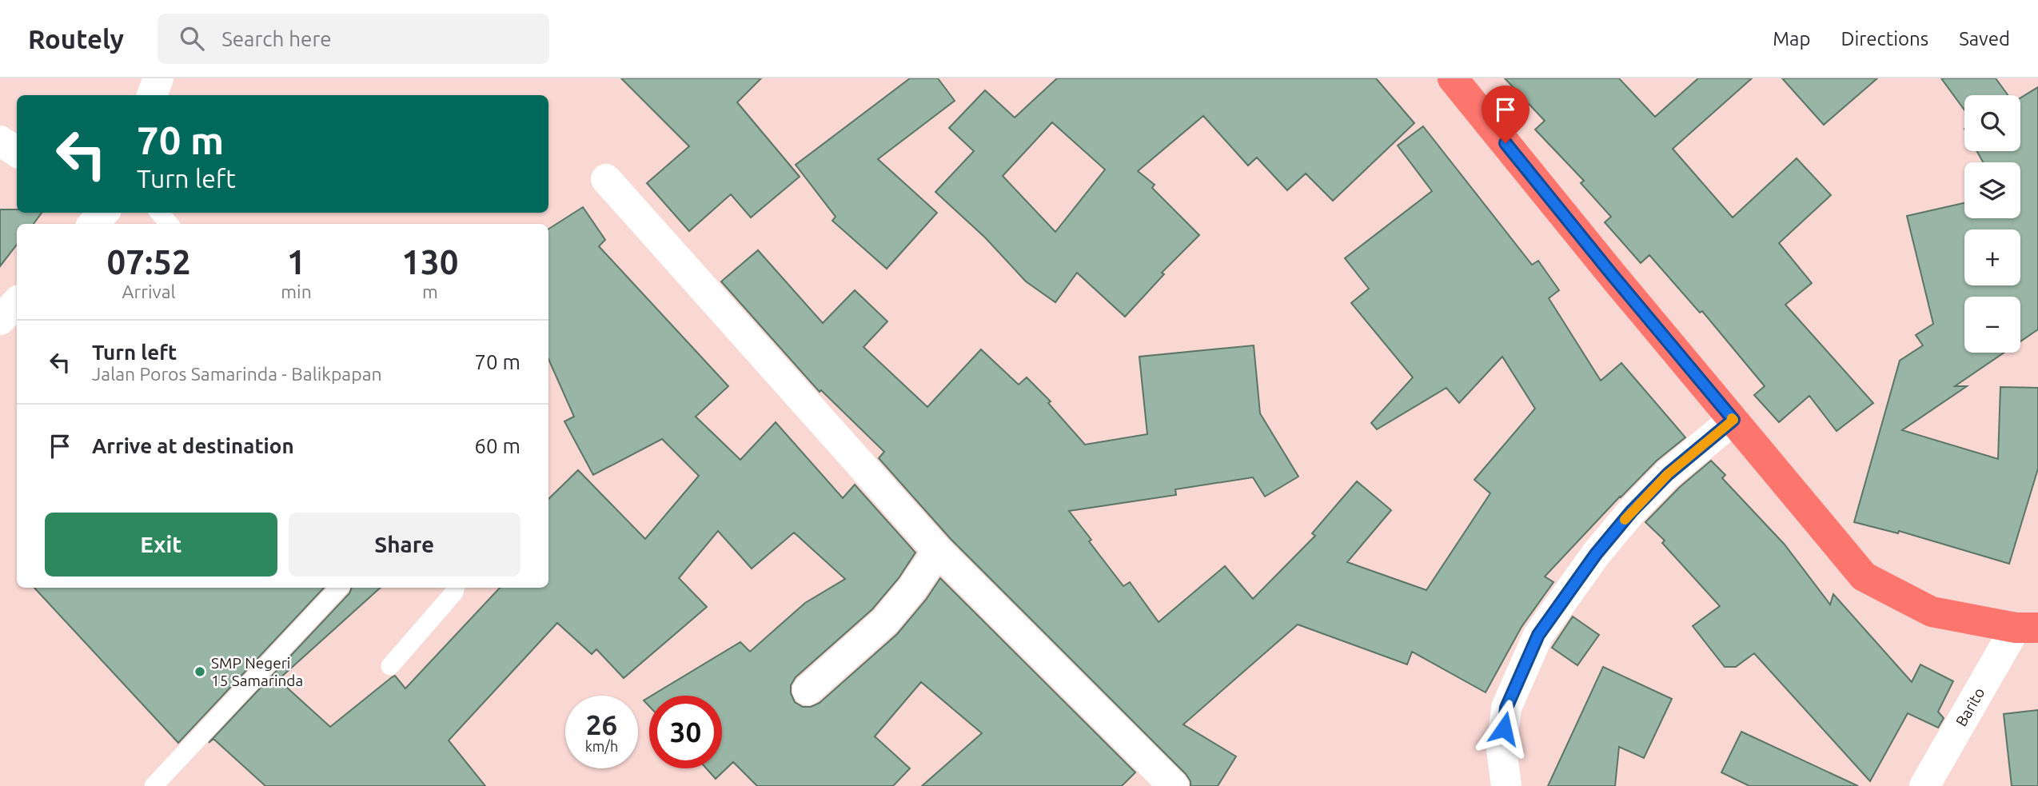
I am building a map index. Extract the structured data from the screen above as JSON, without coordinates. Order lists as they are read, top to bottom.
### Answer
{
  "streets": {
    "street": ["Barito"]
  },
  "places": ["SMP Negeri 15 Samarinda"],
  "page": {
    "header": "Routely",
    "search": "Search here",
    "nav": ["Map", "Directions", "Saved"],
    "map_buttons": ["+", "−"],
    "turn": ["70 m", "Turn left"],
    "eta": [
      "07:52",
      "Arrival",
      "1",
      "min",
      "130",
      "m"
    ],
    "list": [
      {
        "name": "Turn left",
        "note": "Jalan Poros Samarinda - Balikpapan",
        "value": "70 m"
      },
      {
        "name": "Arrive at destination",
        "value": "60 m"
      }
    ],
    "buttons": ["Exit", "Share"],
    "speed": "26 km/h",
    "limit": "30"
  }
}
